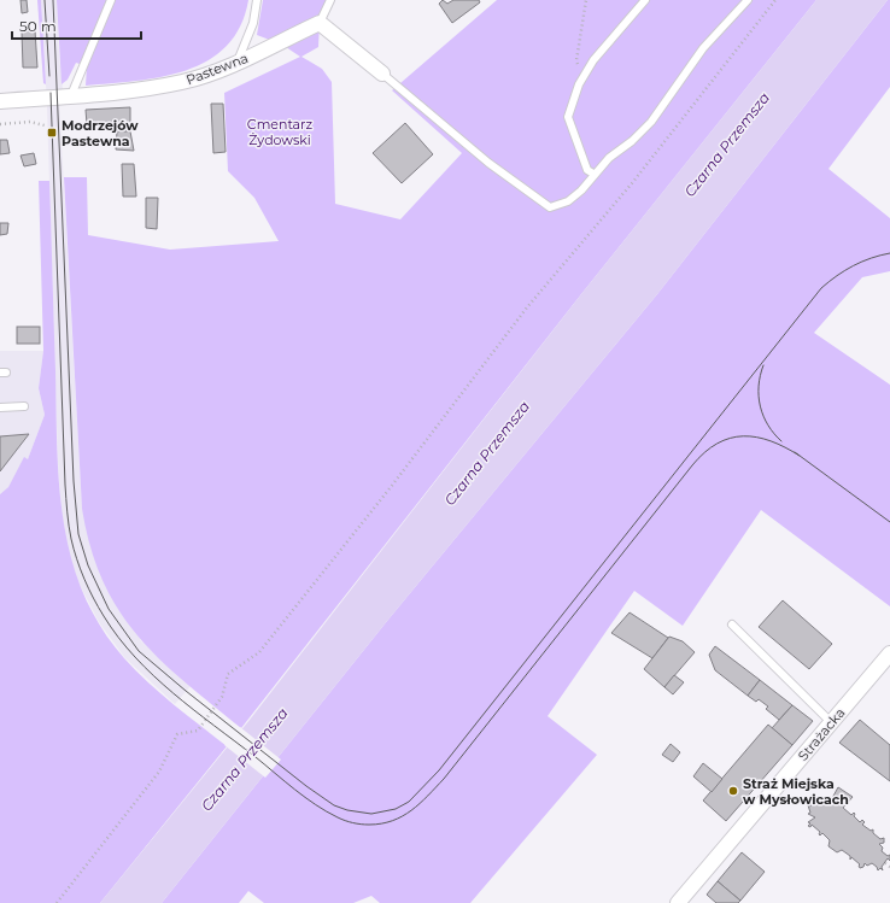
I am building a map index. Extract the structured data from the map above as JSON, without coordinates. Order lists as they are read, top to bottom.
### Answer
{
  "streets": {
    "street": ["Pastewna", "Strażacka"]
  },
  "water": ["Czarna Przemsza"],
  "parks": ["Cmentarz Żydowski"],
  "places": {
    "transit": ["Modrzejów Pastewna"],
    "other": ["Straż Miejska w Mysłowicach"]
  },
  "scale_bar": "50 m"
}
